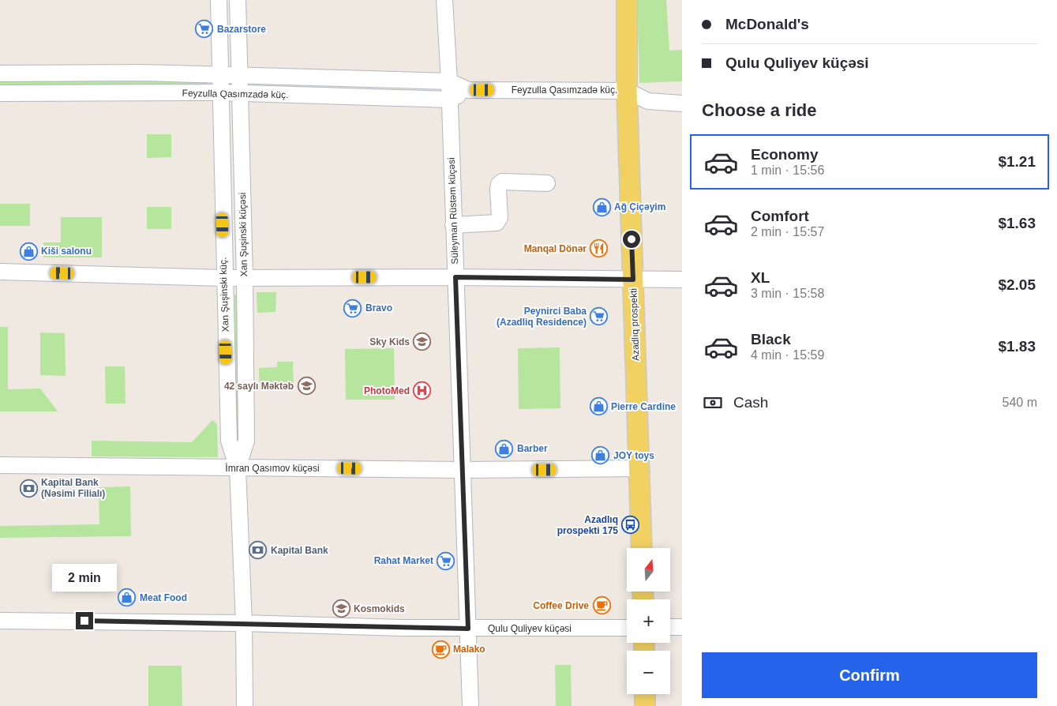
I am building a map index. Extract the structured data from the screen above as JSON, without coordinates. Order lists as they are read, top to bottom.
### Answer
{
  "streets": {
    "main road": ["Azadlıq prospekti"],
    "street": [
      "Feyzulla Qasımzadə küç.",
      "Süleyman Rüstəm küçəsi",
      "Xan Şuşinski küçəsi",
      "Xan Şuşinski küç.",
      "İmran Qasımov küçəsi",
      "Qulu Quliyev küçəsi"
    ]
  },
  "crossings": [
    ["Feyzulla Qasımzadə küç.", "Süleyman Rüstəm küçəsi"],
    ["Feyzulla Qasımzadə küç.", "Xan Şuşinski küçəsi"],
    ["Feyzulla Qasımzadə küç.", "Xan Şuşinski küç."],
    ["Feyzulla Qasımzadə küç.", "Azadlıq prospekti"],
    ["Süleyman Rüstəm küçəsi", "İmran Qasımov küçəsi"],
    ["Süleyman Rüstəm küçəsi", "Qulu Quliyev küçəsi"],
    ["Xan Şuşinski küçəsi", "Xan Şuşinski küç."],
    ["Xan Şuşinski küçəsi", "İmran Qasımov küçəsi"],
    ["Xan Şuşinski küç.", "İmran Qasımov küçəsi"],
    ["Xan Şuşinski küç.", "Qulu Quliyev küçəsi"],
    ["Azadlıq prospekti", "İmran Qasımov küçəsi"]
  ],
  "places": {
    "supermarket": [
      "Bazarstore",
      "Bravo",
      "Peynirci Baba (Azadliq Residence)",
      "Rahat Market"
    ],
    "shop": [
      "Ağ Çiçəyim",
      "Kiši salonu",
      "Pierre Cardine",
      "Barber",
      "JOY toys",
      "Meat Food"
    ],
    "restaurant": ["Manqal Dönər"],
    "school or university": ["Sky Kids", "42 saylı Məktəb", "Kosmokids"],
    "hospital": ["PhotoMed"],
    "bank": ["Kapital Bank (Nəsimi Filialı)", "Kapital Bank"],
    "bus stop": ["Azadlıq prospekti 175"],
    "cafe": ["Coffee Drive", "Malako"]
  },
  "north": "top",
  "page": {
    "banner": ["McDonald's", "Qulu Quliyev küçəsi"],
    "heading": "Choose a ride",
    "list": [
      {
        "name": "Economy",
        "note": "1 min · 15:56",
        "value": "$1.21"
      },
      {
        "name": "Comfort",
        "note": "2 min · 15:57",
        "value": "$1.63"
      },
      {
        "name": "XL",
        "note": "3 min · 15:58",
        "value": "$2.05"
      },
      {
        "name": "Black",
        "note": "4 min · 15:59",
        "value": "$1.83"
      }
    ],
    "pay": ["Cash", "540 m"],
    "map_buttons": ["+", "−"],
    "bubble": "2 min",
    "buttons": "Confirm"
  }
}
